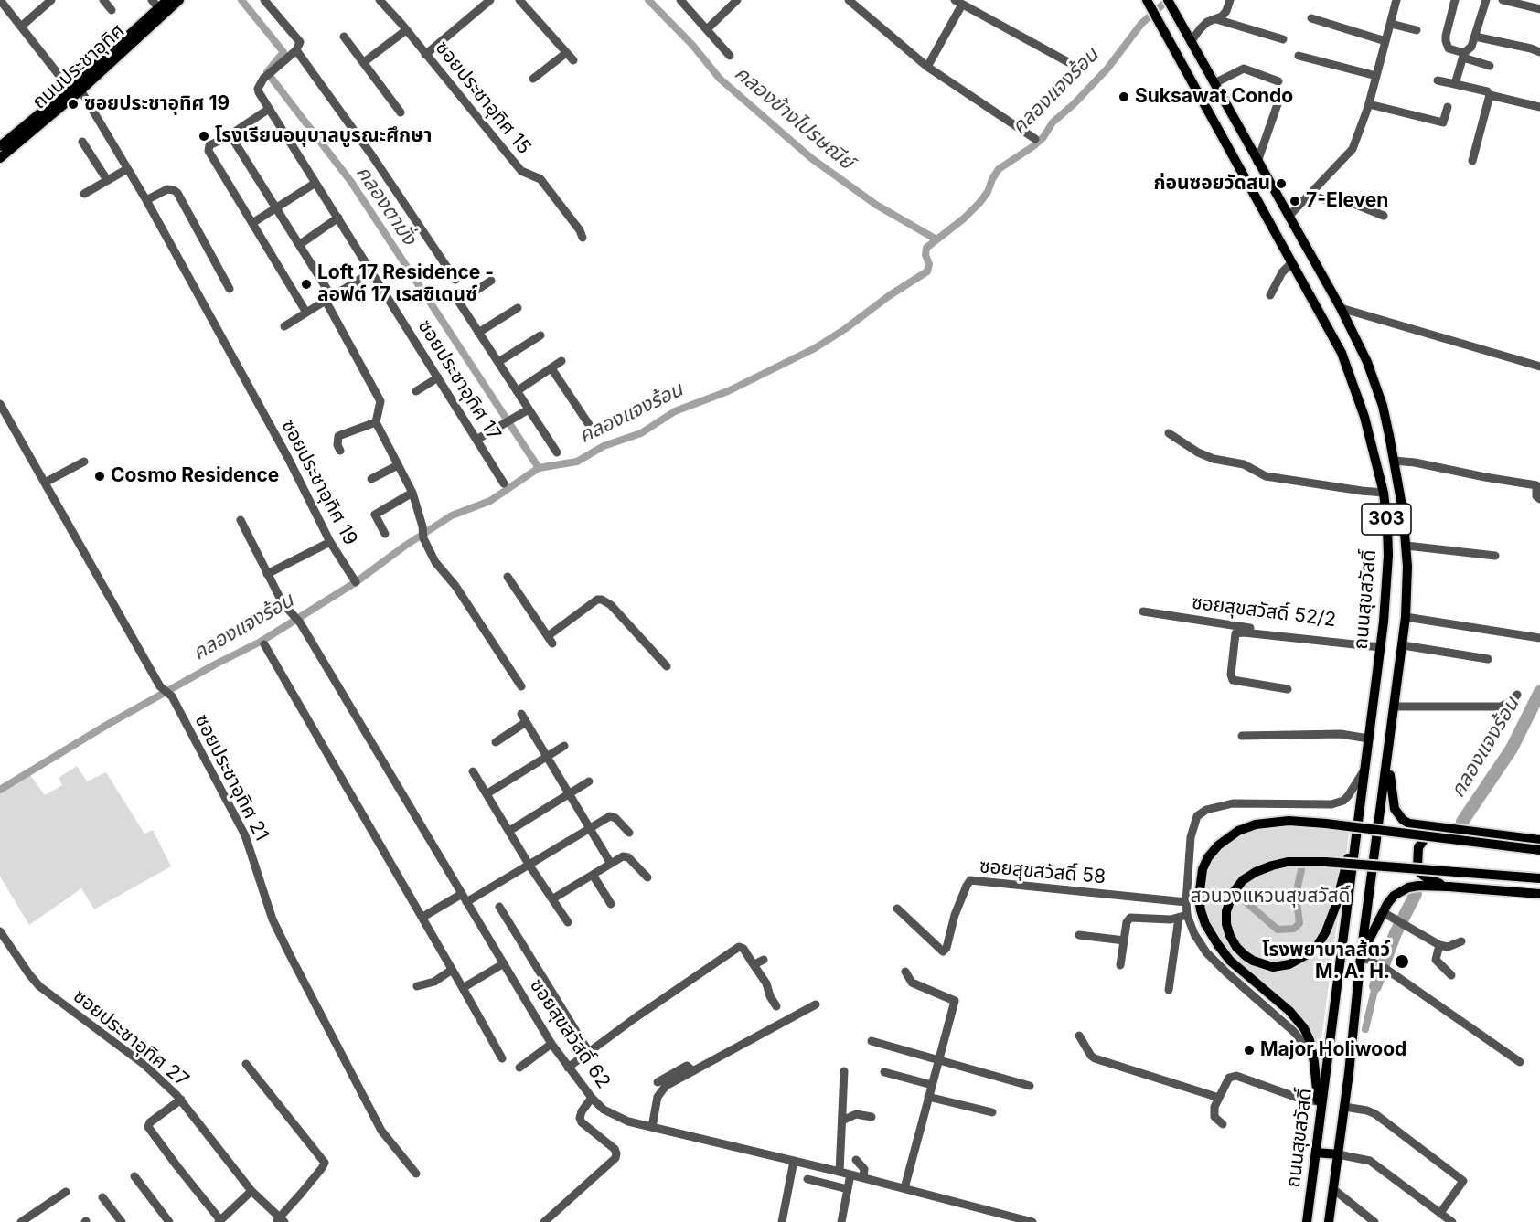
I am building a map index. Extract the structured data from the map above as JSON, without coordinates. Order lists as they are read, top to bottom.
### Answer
{
  "streets": {
    "main road": ["ถนนประชาอุทิศ", "303", "ถนนสุขสวัสดิ์"],
    "street": [
      "ซอยประชาอุทิศ 15",
      "ซอยประชาอุทิศ 17",
      "ซอยประชาอุทิศ 19",
      "ซอยสุขสวัสดิ์ 52/2",
      "ซอยประชาอุทิศ 21",
      "ซอยสุขสวัสดิ์ 58",
      "ซอยสุขสวัสดิ์ 62",
      "ซอยประชาอุทิศ 27"
    ]
  },
  "crossings": [
    ["ถนนประชาอุทิศ", "ซอยประชาอุทิศ 19"],
    ["ถนนสุขสวัสดิ์", "ซอยสุขสวัสดิ์ 52/2"]
  ],
  "water": ["คลองแจงร้อน", "คลองข้างไปรษณีย์", "คลองตามั่ง"],
  "parks": ["สวนวงแหวนสุขสวัสดิ์"],
  "places": [
    "Suksawat Condo",
    "ซอยประชาอุทิศ 19",
    "โรงเรียนอนุบาลบูรณะศึกษา",
    "ก่อนซอยวัดสน",
    "7-Eleven",
    "Loft 17 Residence - ลอฟต์ 17 เรสซิเดนซ์",
    "Cosmo Residence",
    "โรงพยาบาลส้ตว์ M. A. H.",
    "Major Holiwood"
  ]
}
